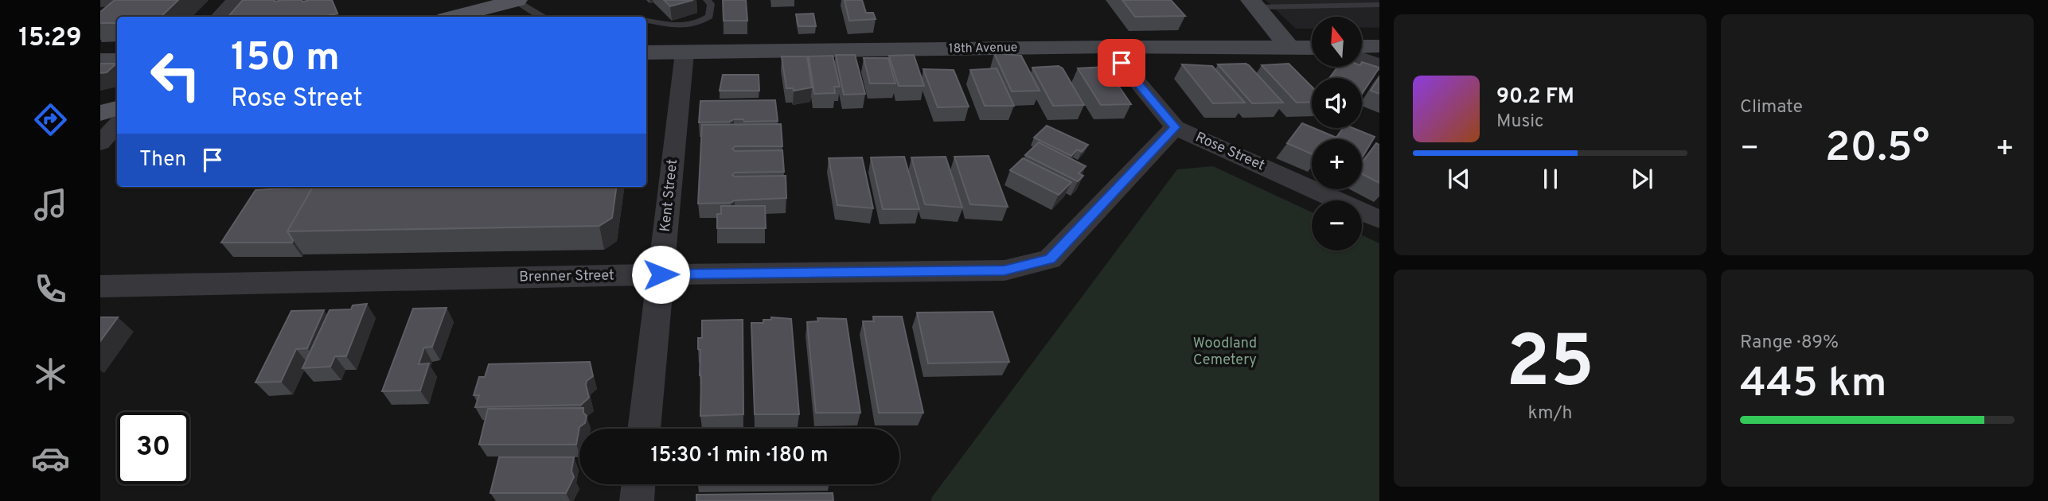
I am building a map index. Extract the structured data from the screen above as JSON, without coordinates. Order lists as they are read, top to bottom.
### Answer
{
  "streets": {
    "main road": ["18th Avenue"],
    "street": ["Rose Street", "Kent Street", "Brenner Street"]
  },
  "crossings": [
    ["18th Avenue", "Rose Street"],
    ["18th Avenue", "Kent Street"],
    ["Rose Street", "Brenner Street"],
    ["Kent Street", "Brenner Street"]
  ],
  "parks": ["Woodland Cemetery"],
  "north": "top",
  "page": {
    "tabs": "15:29",
    "tile": [
      "Climate",
      ["25", "km/h"],
      ["Range · 89%", "445 km"]
    ],
    "map_buttons": ["+", "−"],
    "turn": ["150 m", "Rose Street"],
    "song": ["90.2 FM", "Music"],
    "heat": ["−", "20.5°", "+"],
    "then": "Then",
    "limit": "30",
    "trip": "15:30 · 1 min · 180 m"
  }
}
